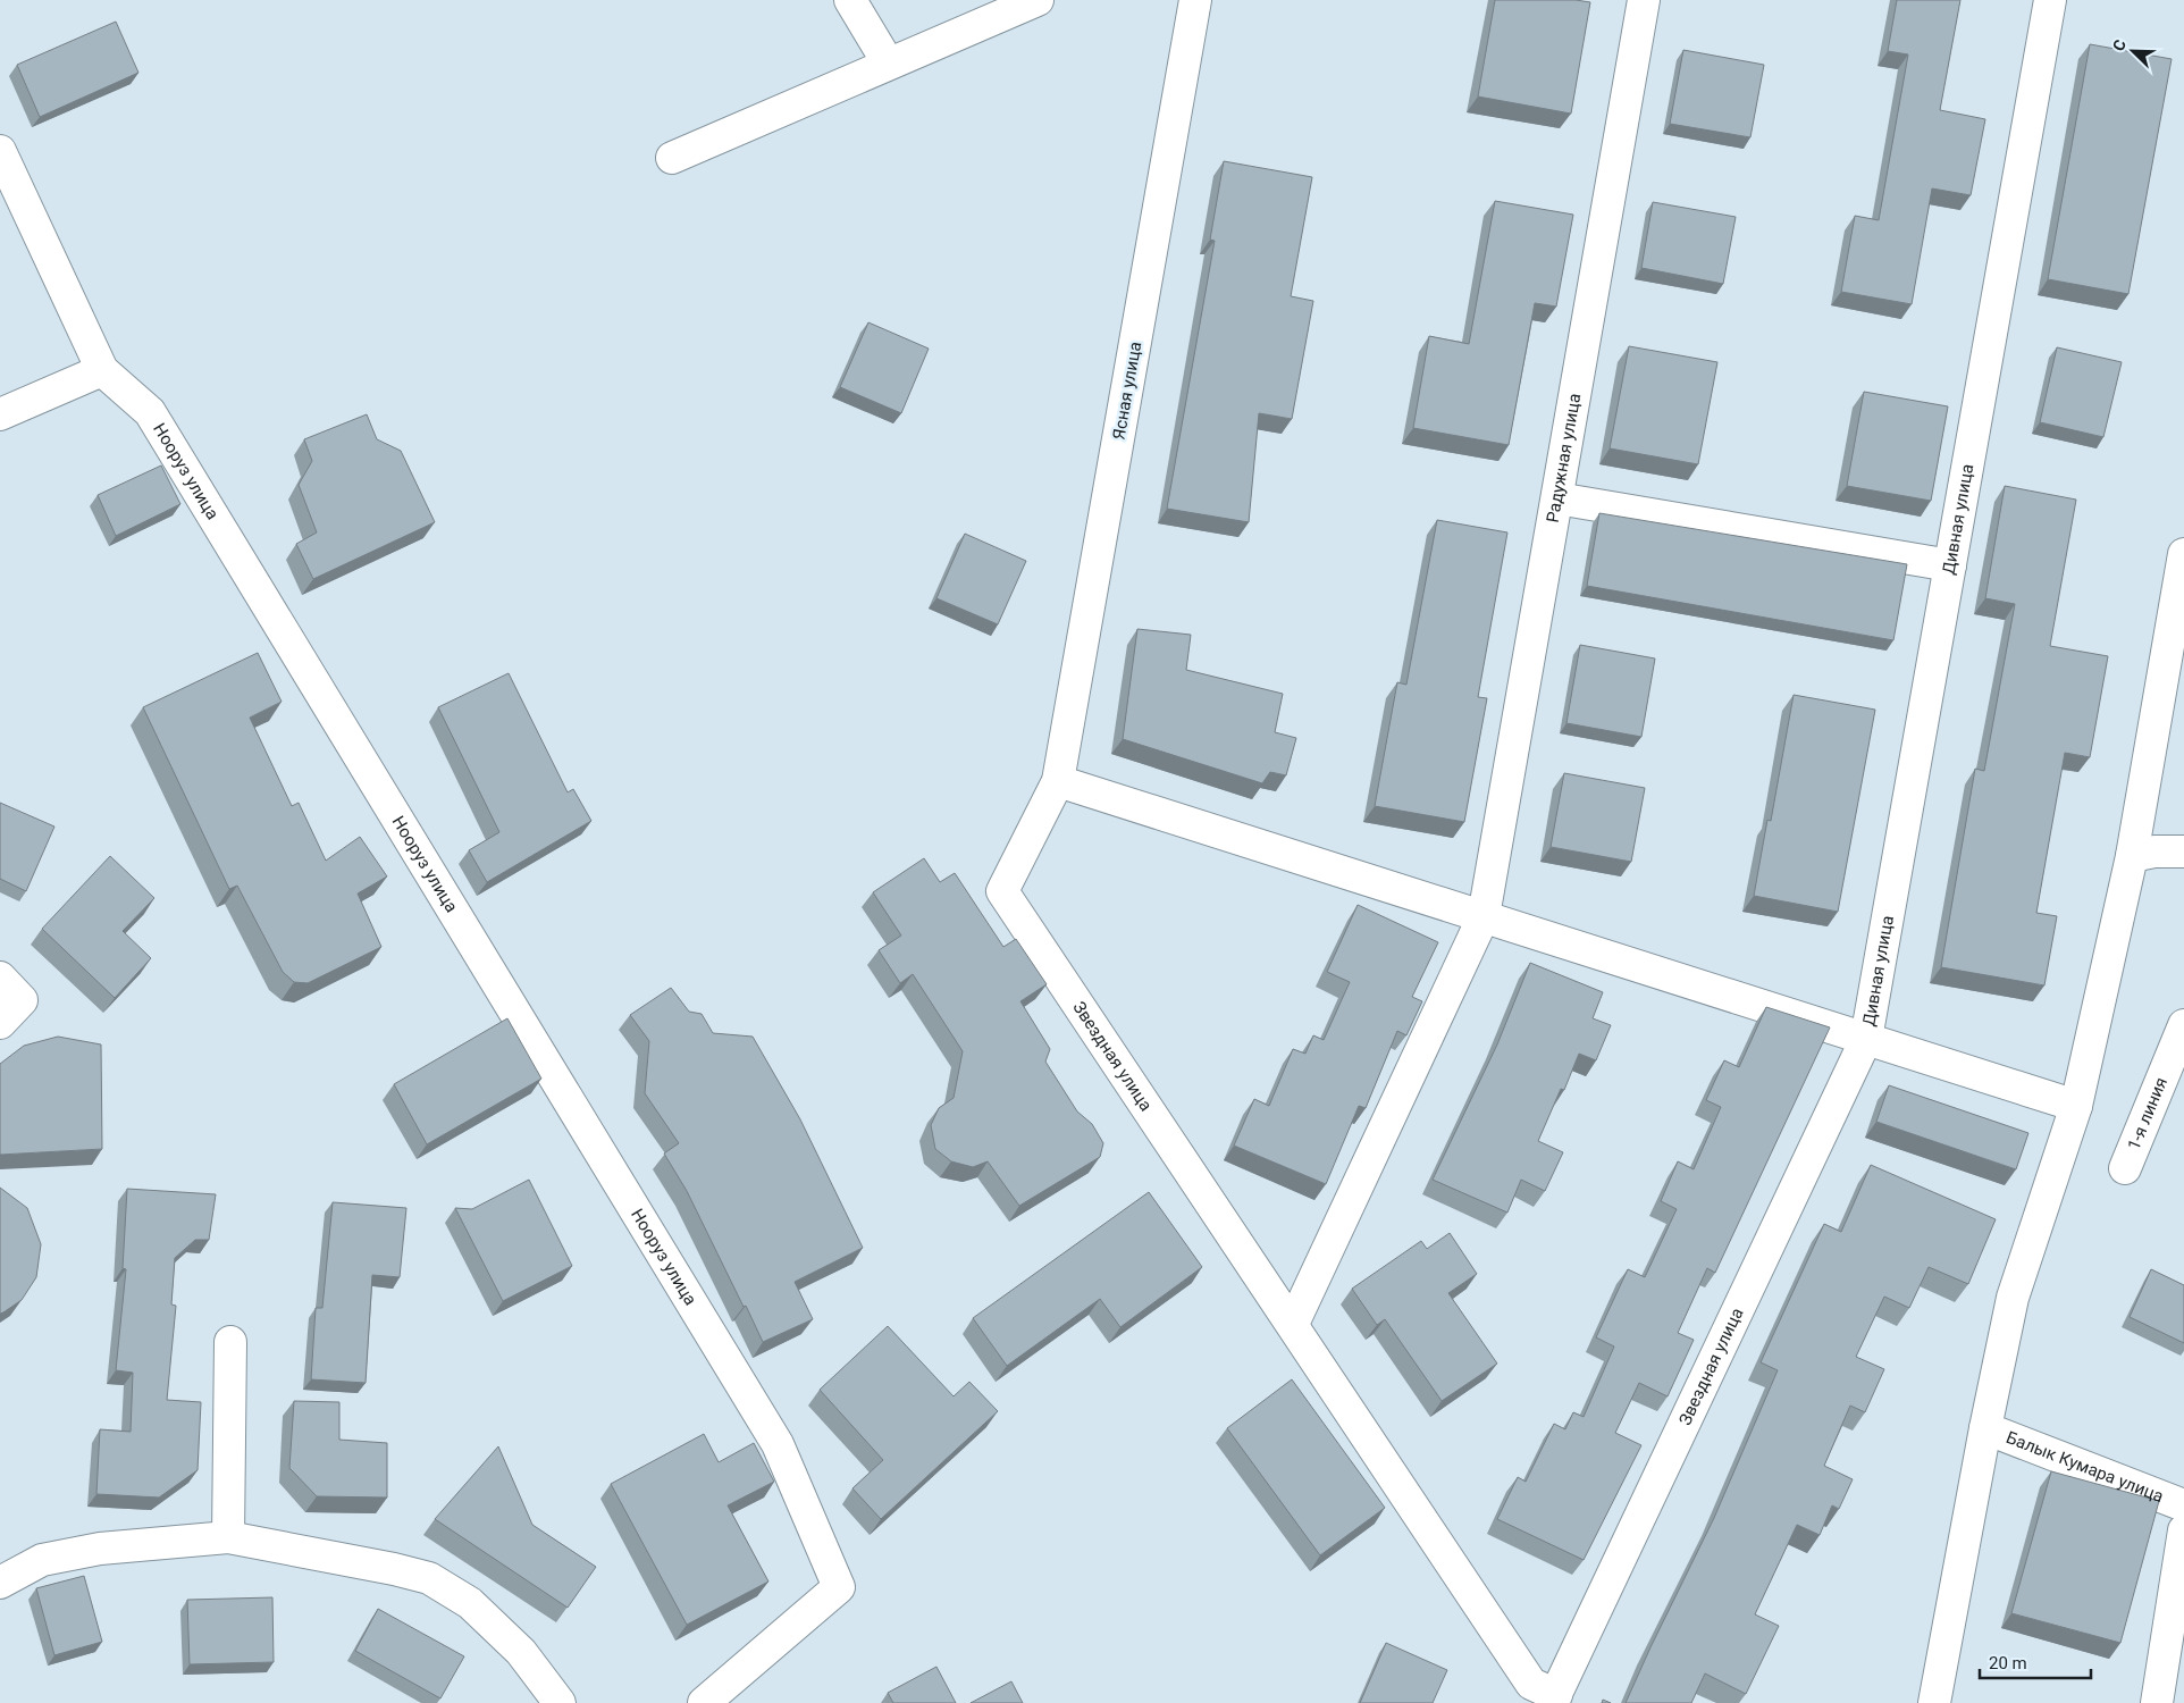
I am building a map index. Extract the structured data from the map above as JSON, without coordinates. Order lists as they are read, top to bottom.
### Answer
{
  "streets": {
    "street": [
      "Ясная улица",
      "Радужная улица",
      "Нооруз улица",
      "Дивная улица",
      "Звездная улица",
      "1-я линия",
      "Балык Кумара улица"
    ]
  },
  "crossings": [
    ["Ясная улица", "Звездная улица"],
    ["Дивная улица", "Звездная улица"]
  ],
  "scale_bar": "20 m",
  "north": "top left"
}
